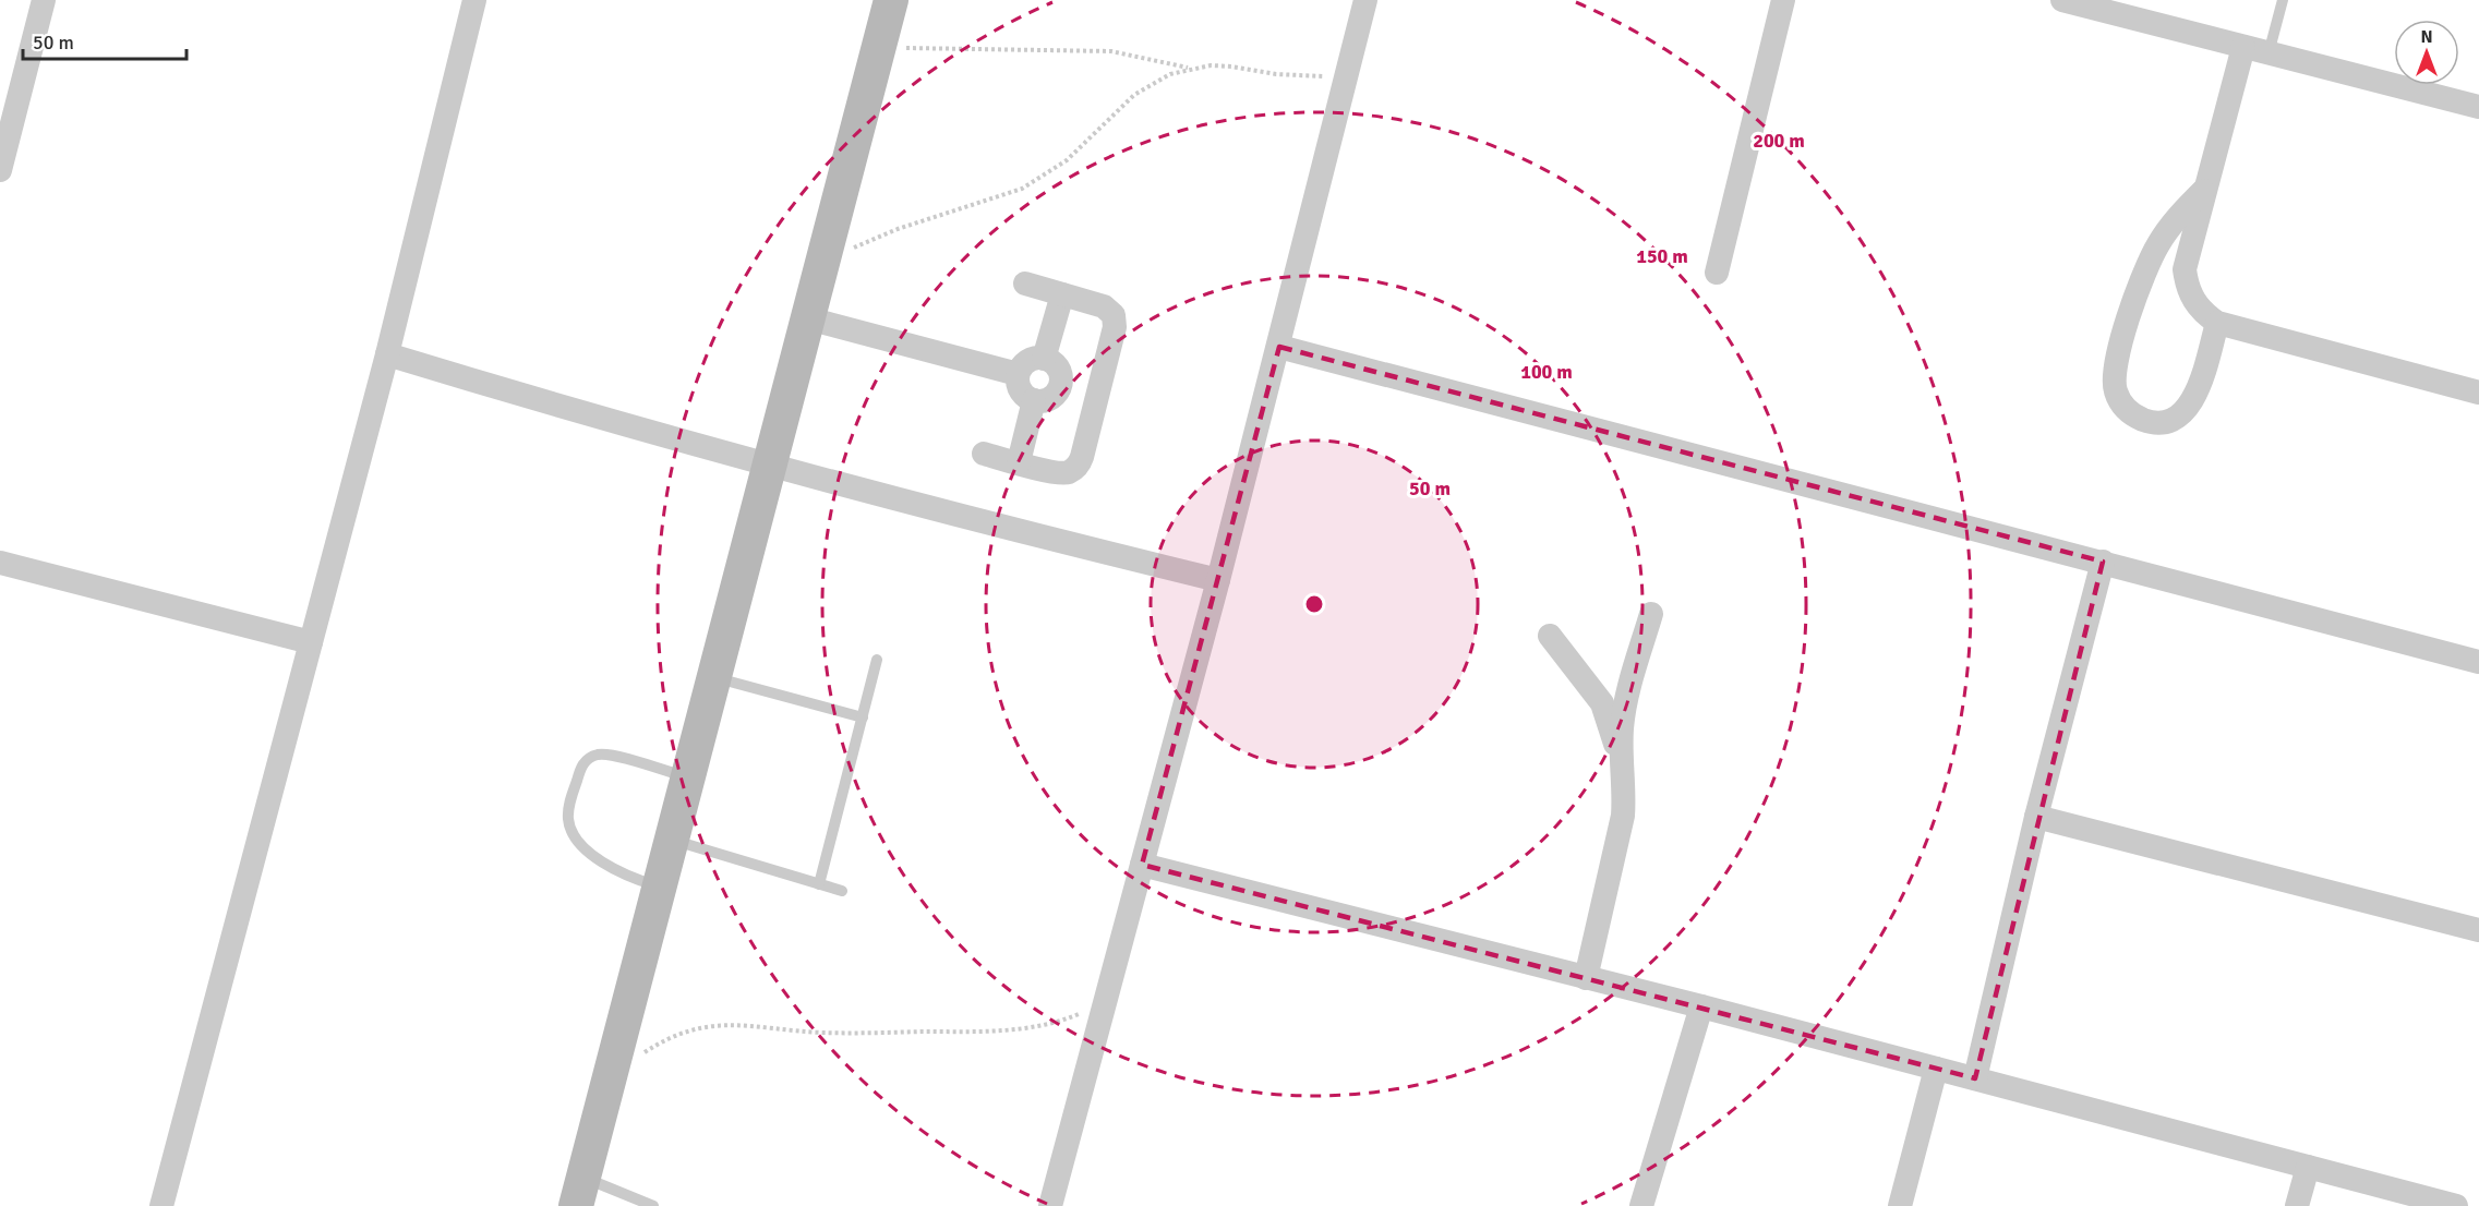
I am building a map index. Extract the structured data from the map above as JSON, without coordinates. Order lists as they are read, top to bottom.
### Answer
{
  "scale_bar": "50 m",
  "north": "top",
  "rings": [
    "200 m",
    "150 m",
    "100 m",
    "50 m"
  ]
}
